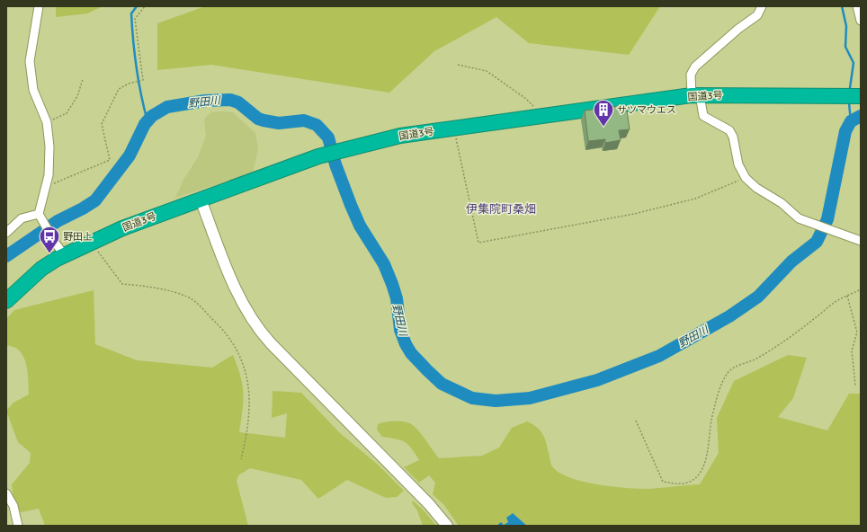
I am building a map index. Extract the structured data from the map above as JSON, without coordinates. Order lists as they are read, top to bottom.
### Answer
{
  "streets": {
    "highway": ["国道3号"]
  },
  "districts": ["伊集院町桑畑"],
  "water": ["野田川"],
  "places": {
    "building": ["サツマウエス"],
    "bus stop": ["野田上"]
  }
}
